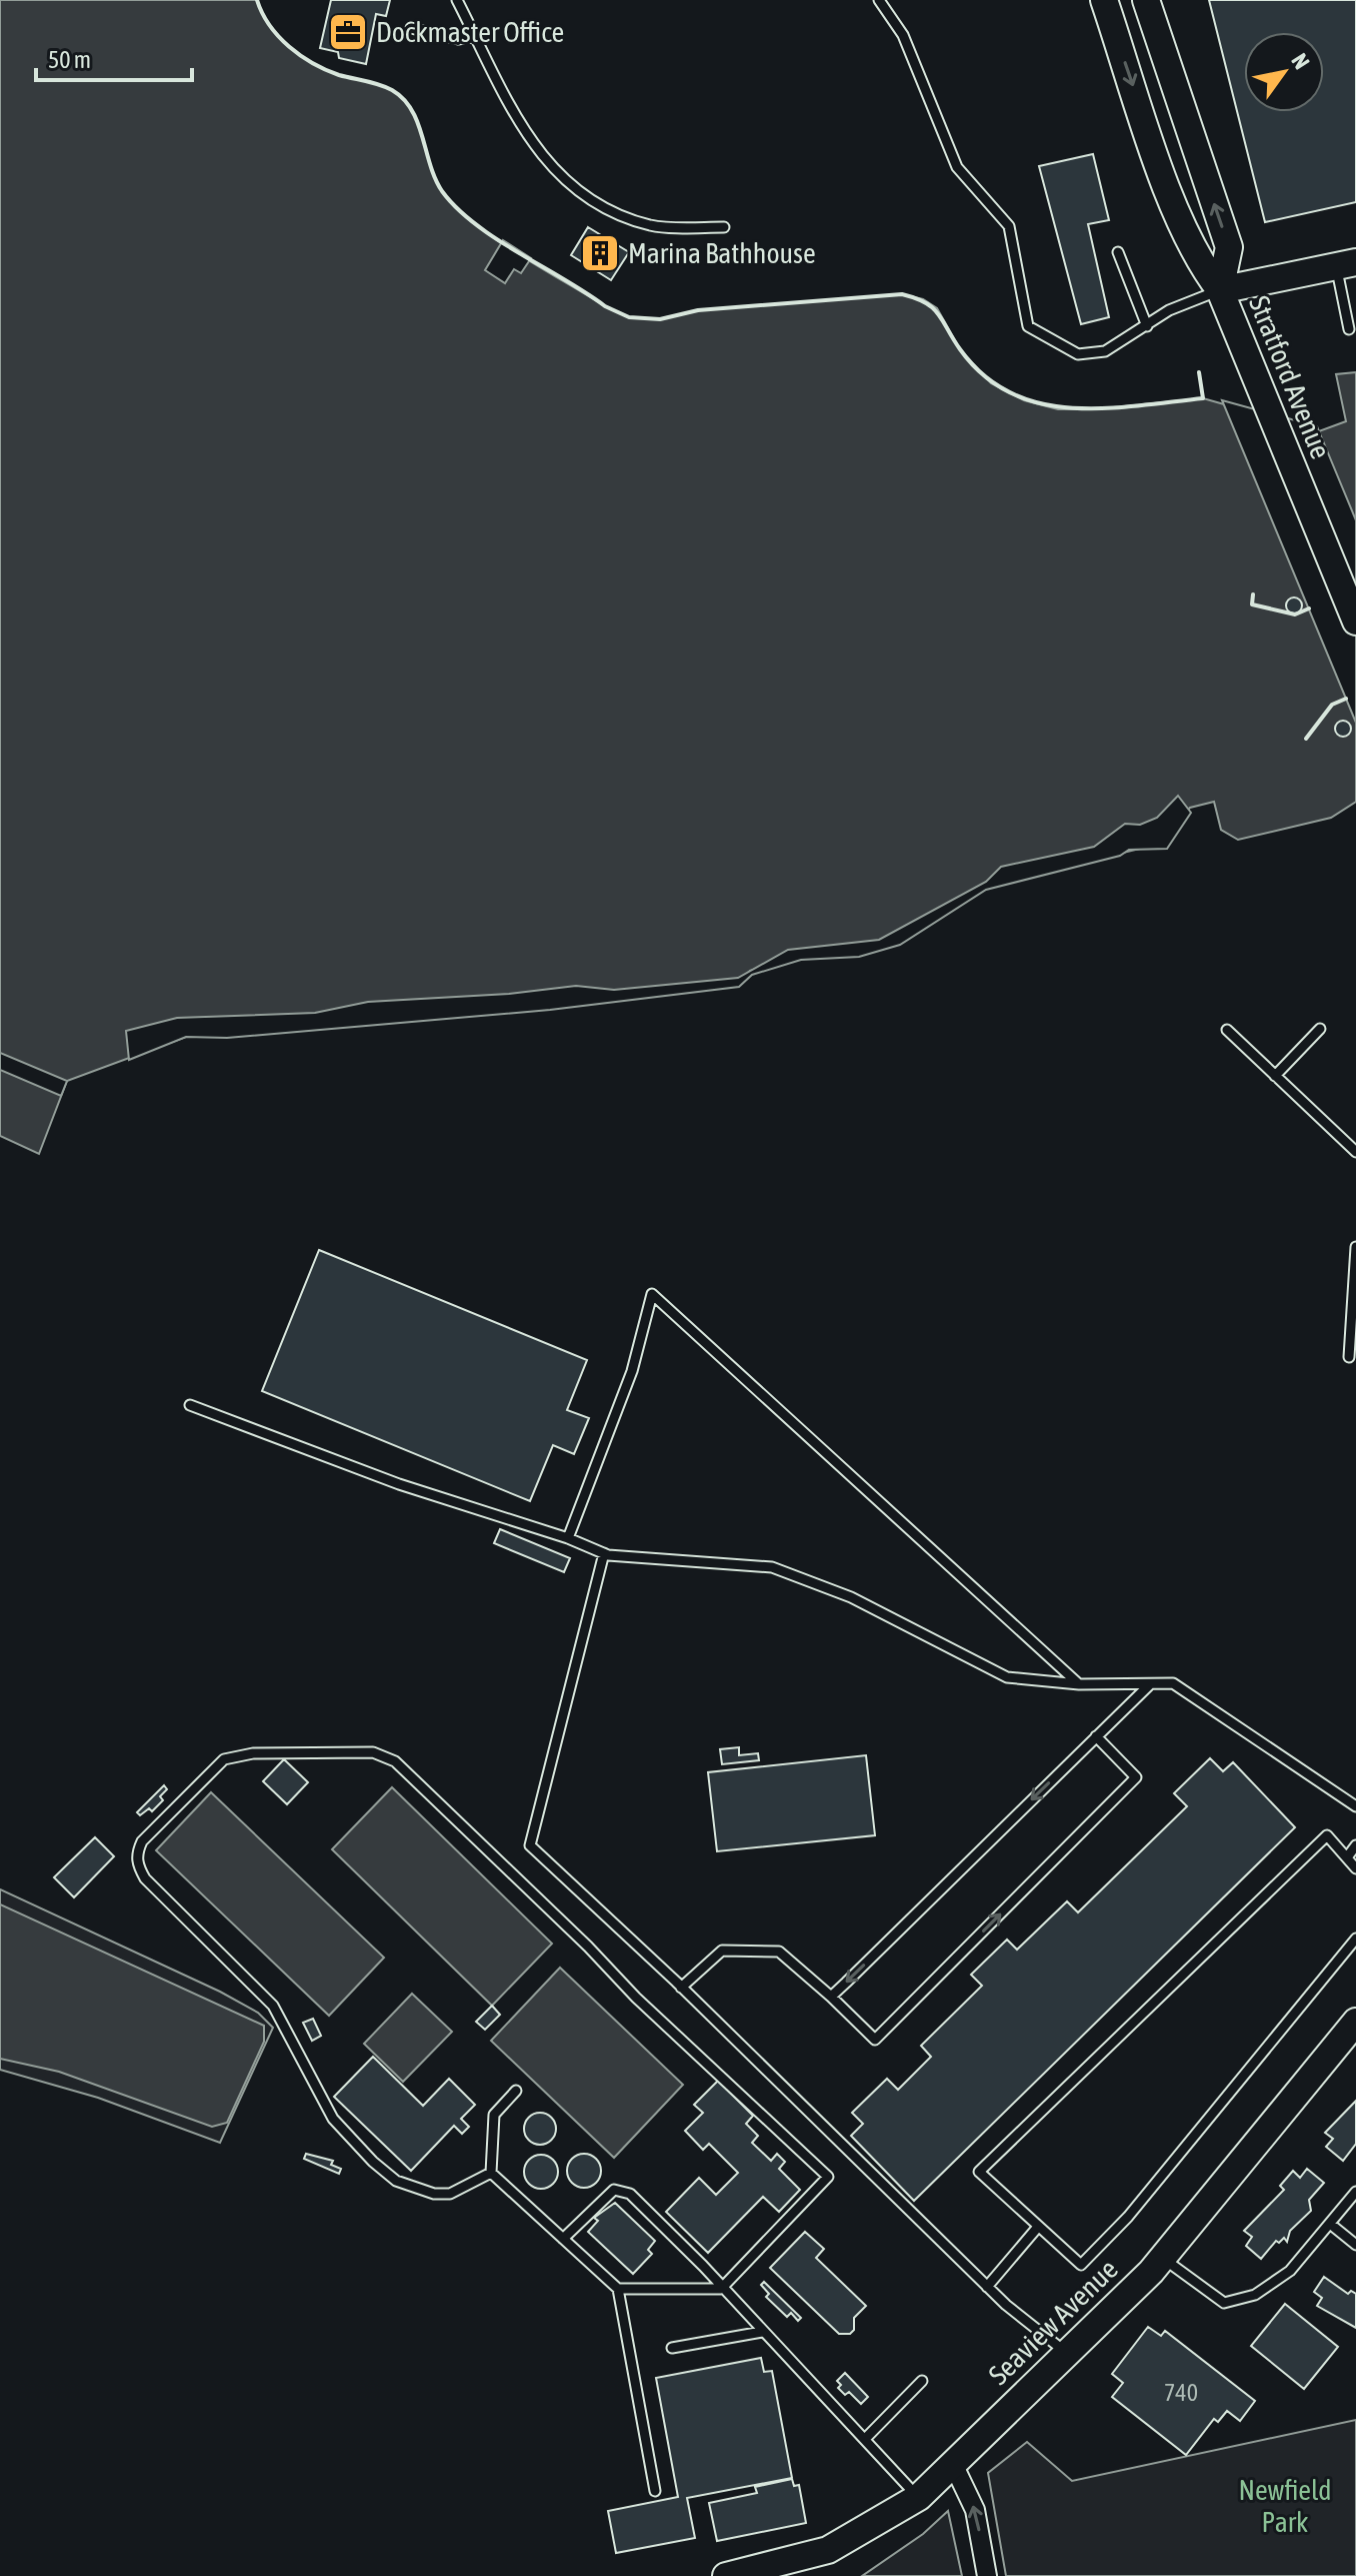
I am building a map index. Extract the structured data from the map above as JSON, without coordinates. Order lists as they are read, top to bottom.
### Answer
{
  "streets": {
    "main road": ["Stratford Avenue", "Seaview Avenue"]
  },
  "parks": ["Newfield Park"],
  "places": {
    "office": ["Dockmaster Office"],
    "building": ["Marina Bathhouse"]
  },
  "house_numbers": ["740"],
  "scale_bar": "50 m",
  "north": "top right"
}
